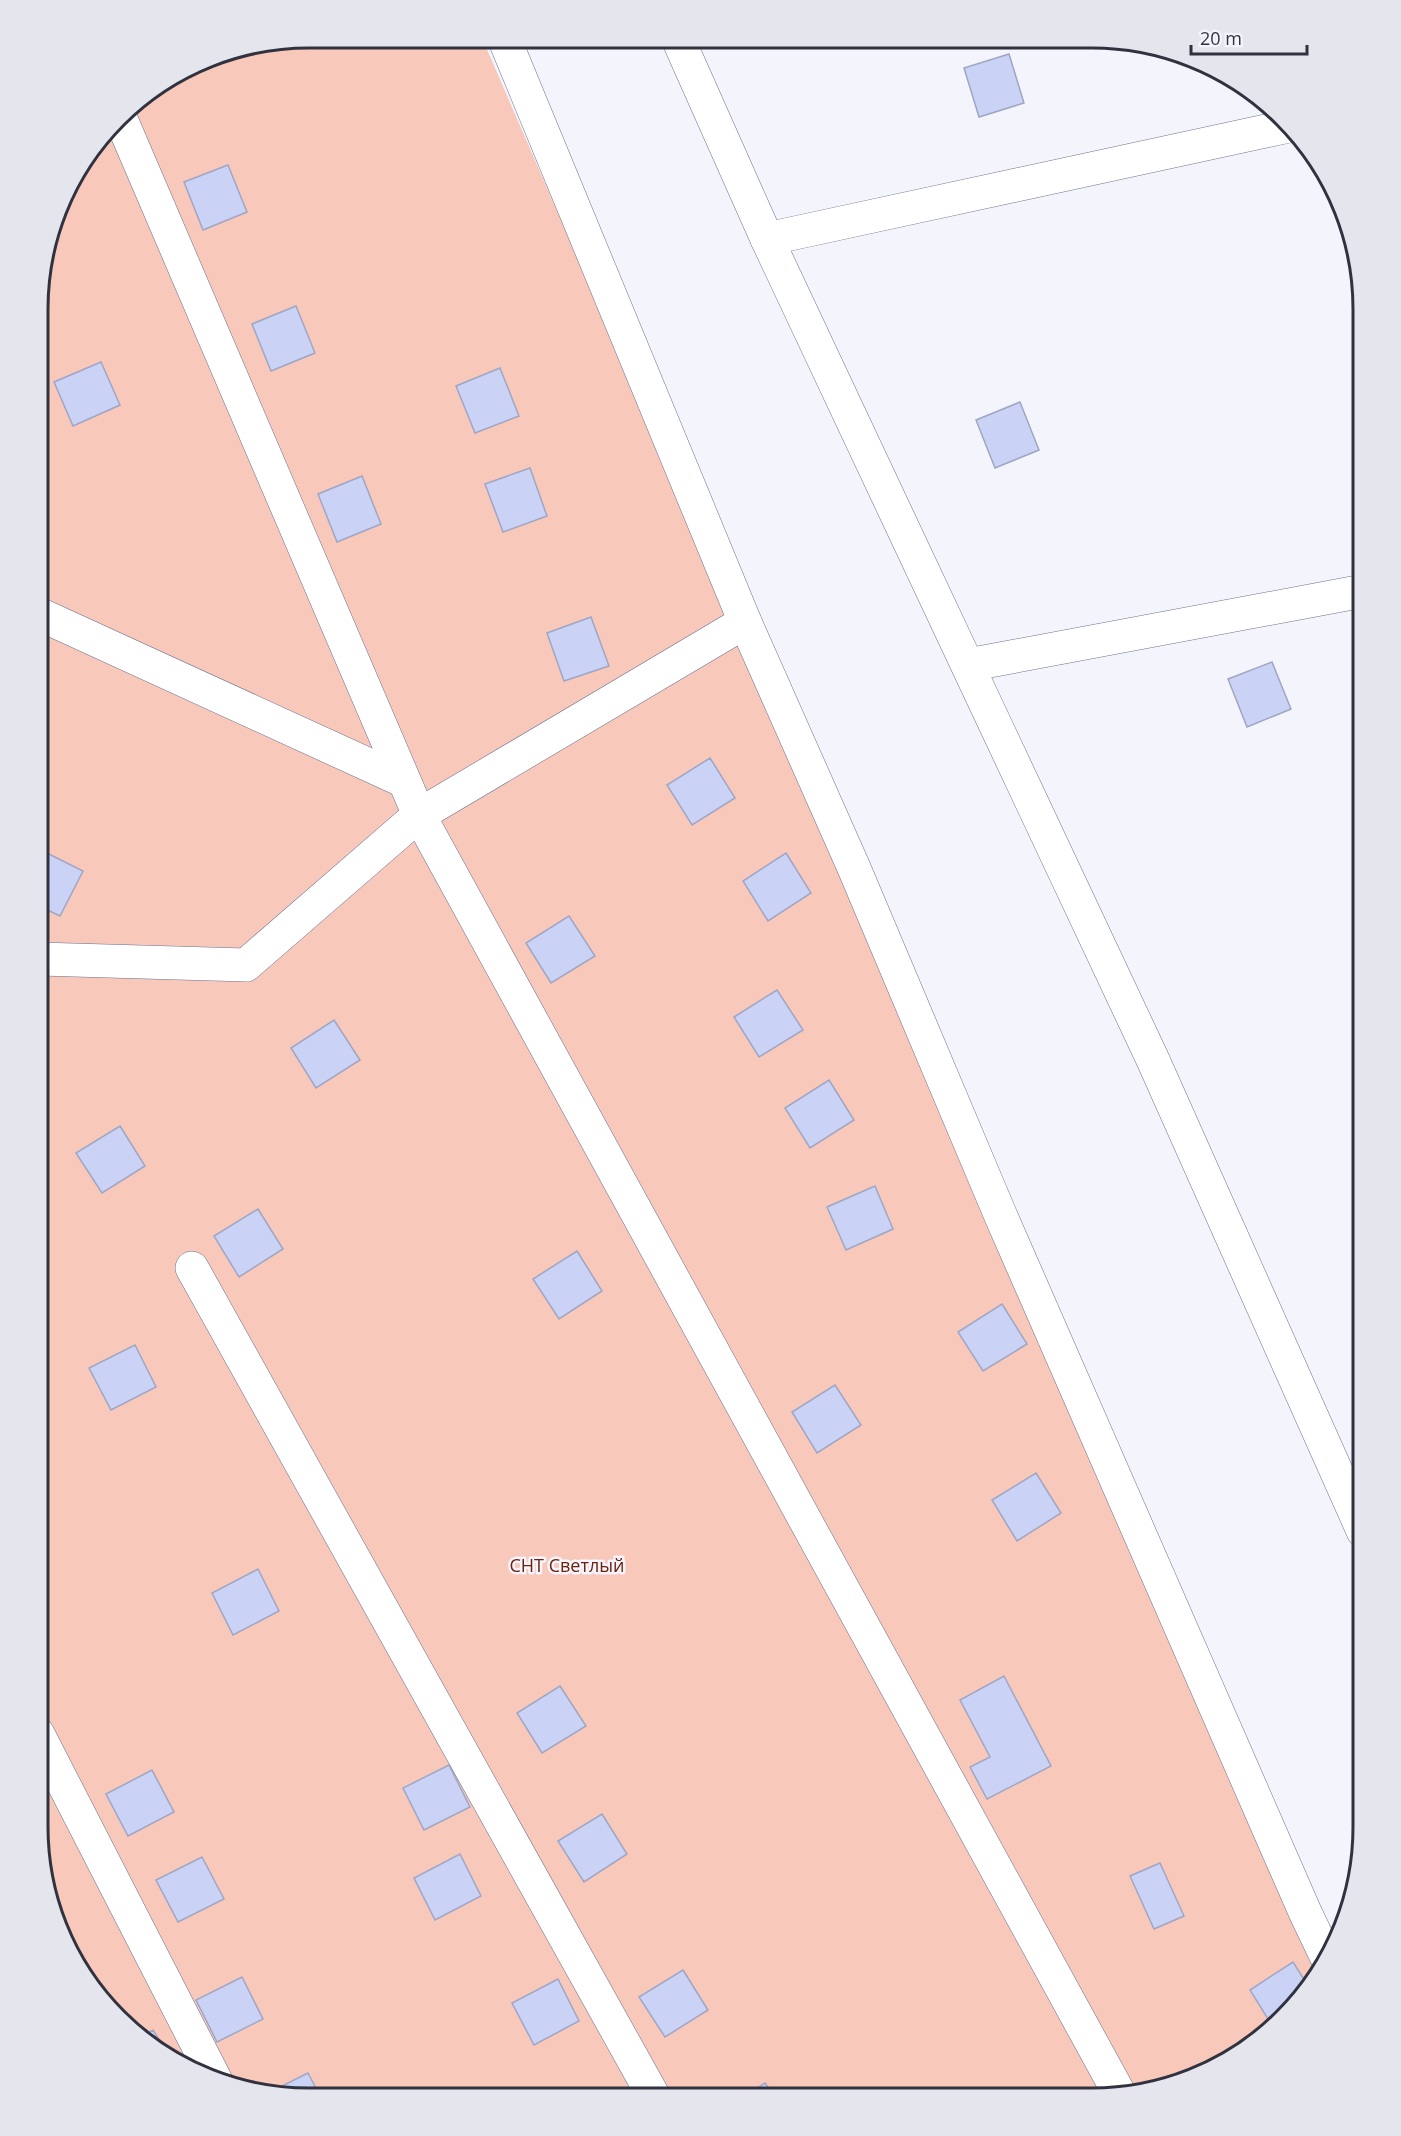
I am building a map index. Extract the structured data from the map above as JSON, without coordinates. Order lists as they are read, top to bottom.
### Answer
{
  "parks": ["СНТ Светлый"],
  "scale_bar": "20 m"
}
